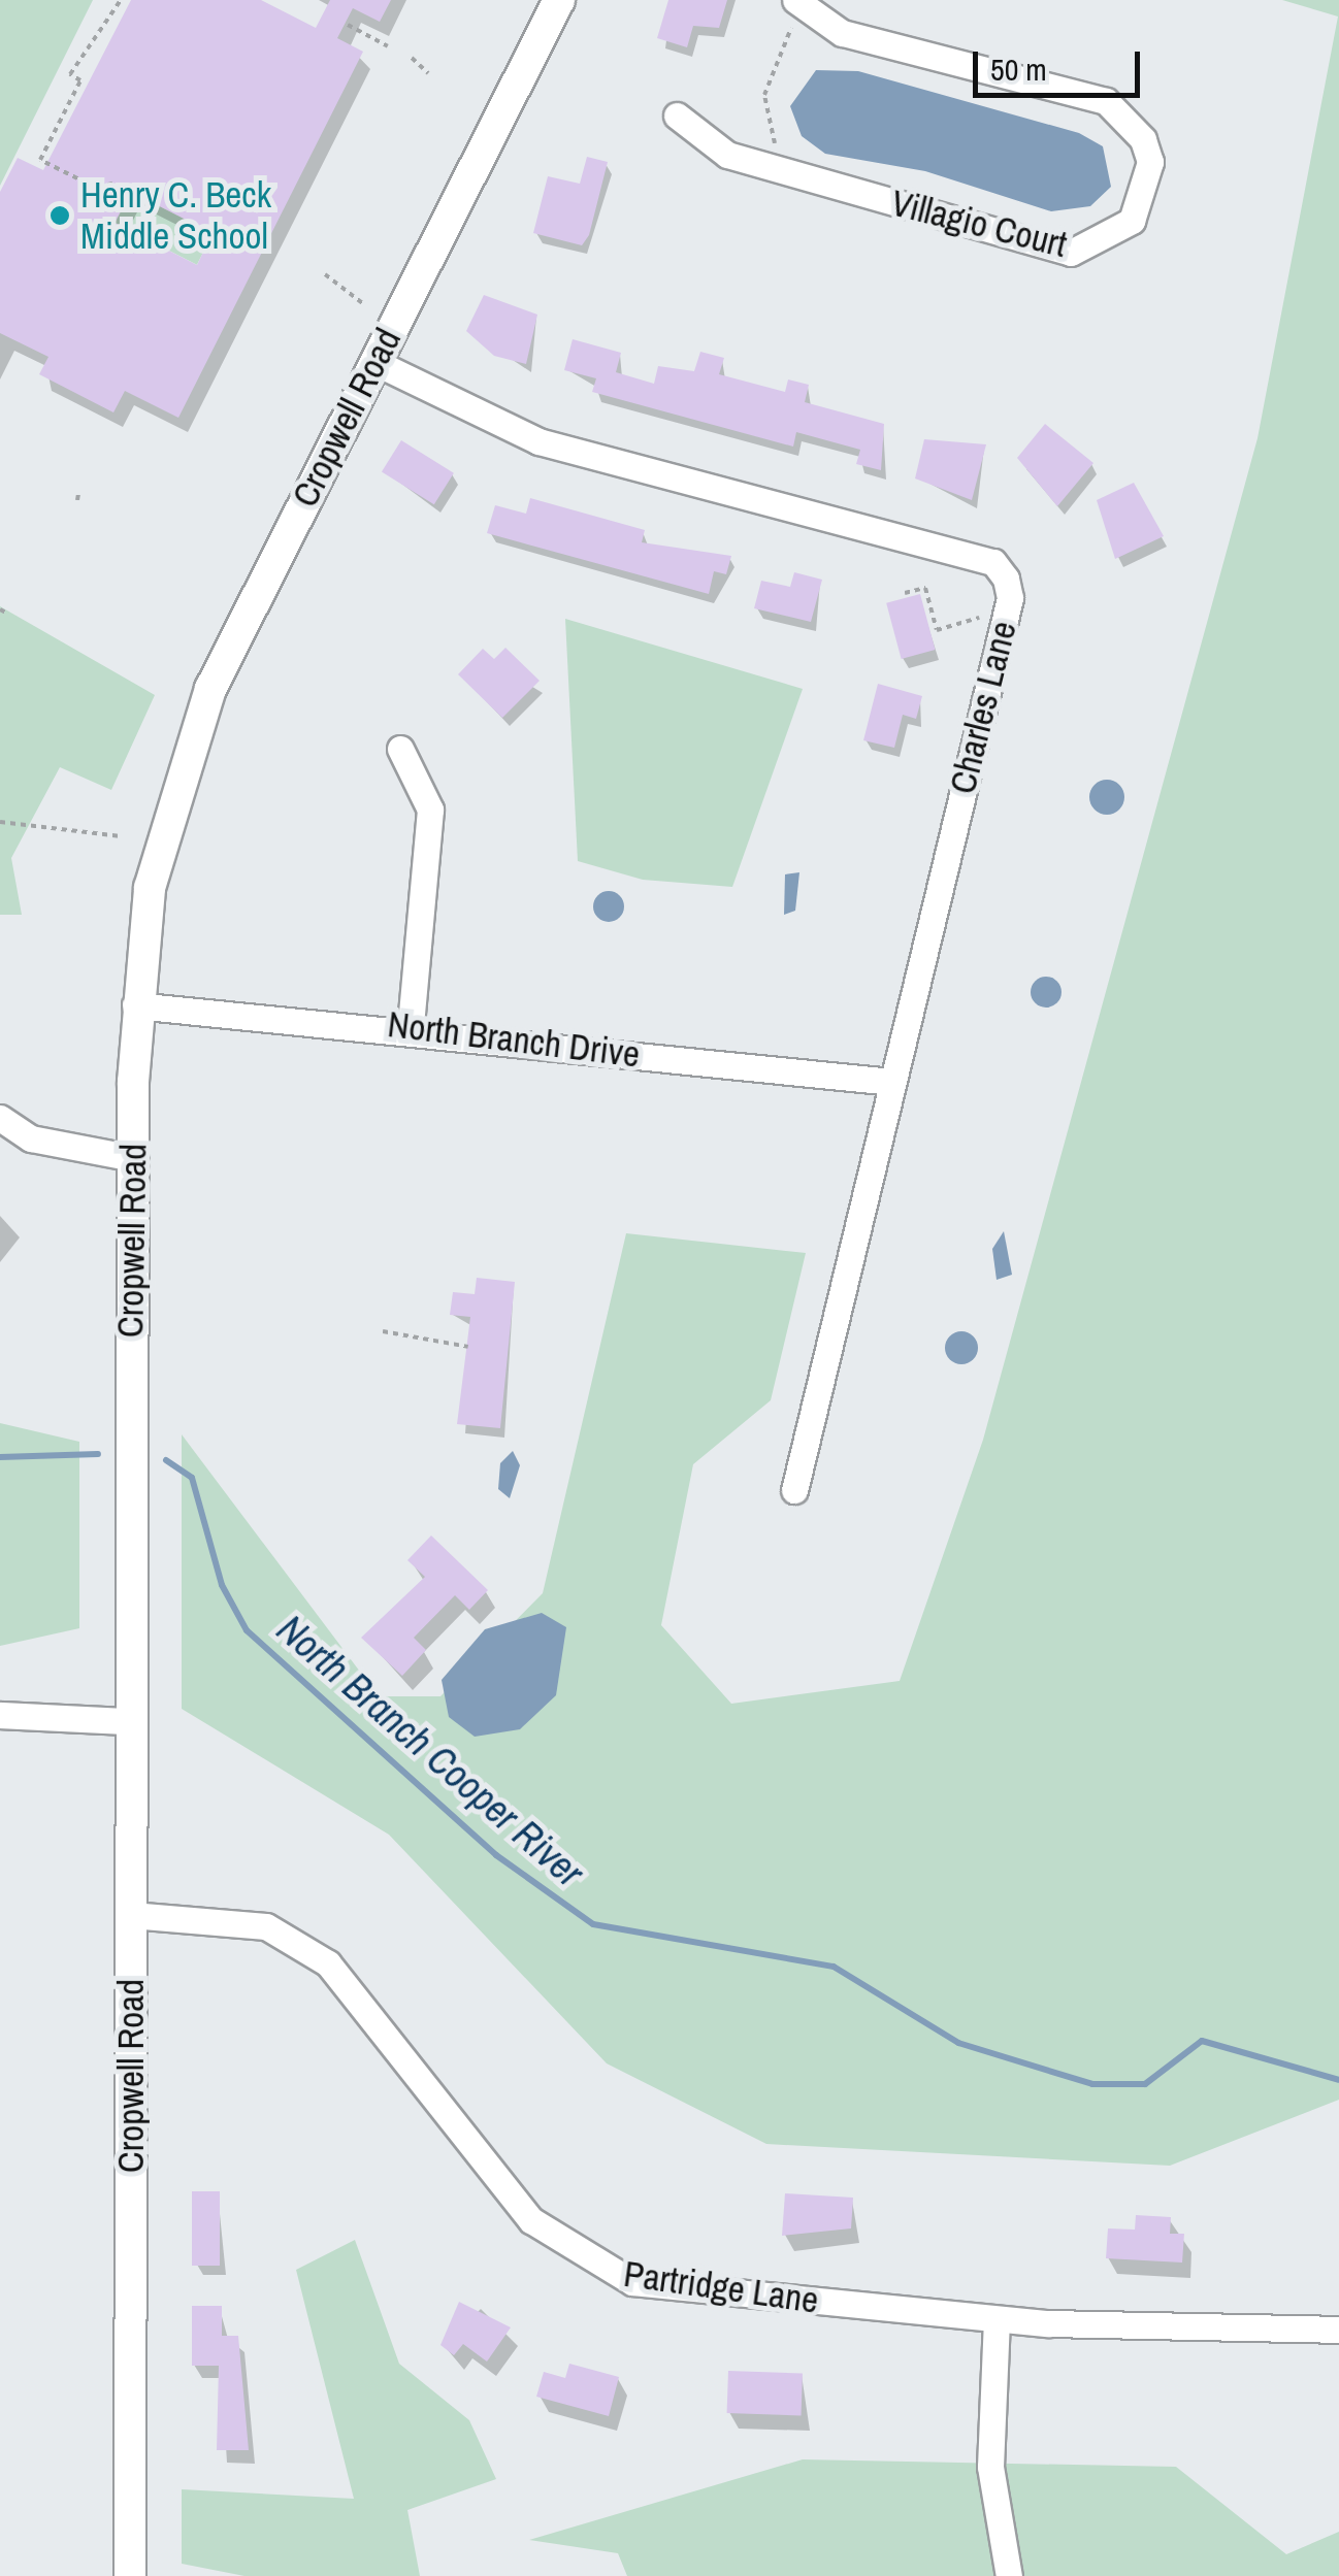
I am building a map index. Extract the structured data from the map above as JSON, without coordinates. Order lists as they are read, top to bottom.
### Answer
{
  "streets": {
    "street": [
      "Villagio Court",
      "Cropwell Road",
      "Charles Lane",
      "North Branch Drive",
      "Partridge Lane"
    ]
  },
  "crossings": [
    ["Cropwell Road", "Charles Lane"],
    ["Cropwell Road", "North Branch Drive"],
    ["Cropwell Road", "Partridge Lane"],
    ["Charles Lane", "North Branch Drive"]
  ],
  "water": ["North Branch Cooper River"],
  "places": ["Henry C. Beck Middle School"],
  "scale_bar": "50 m"
}
